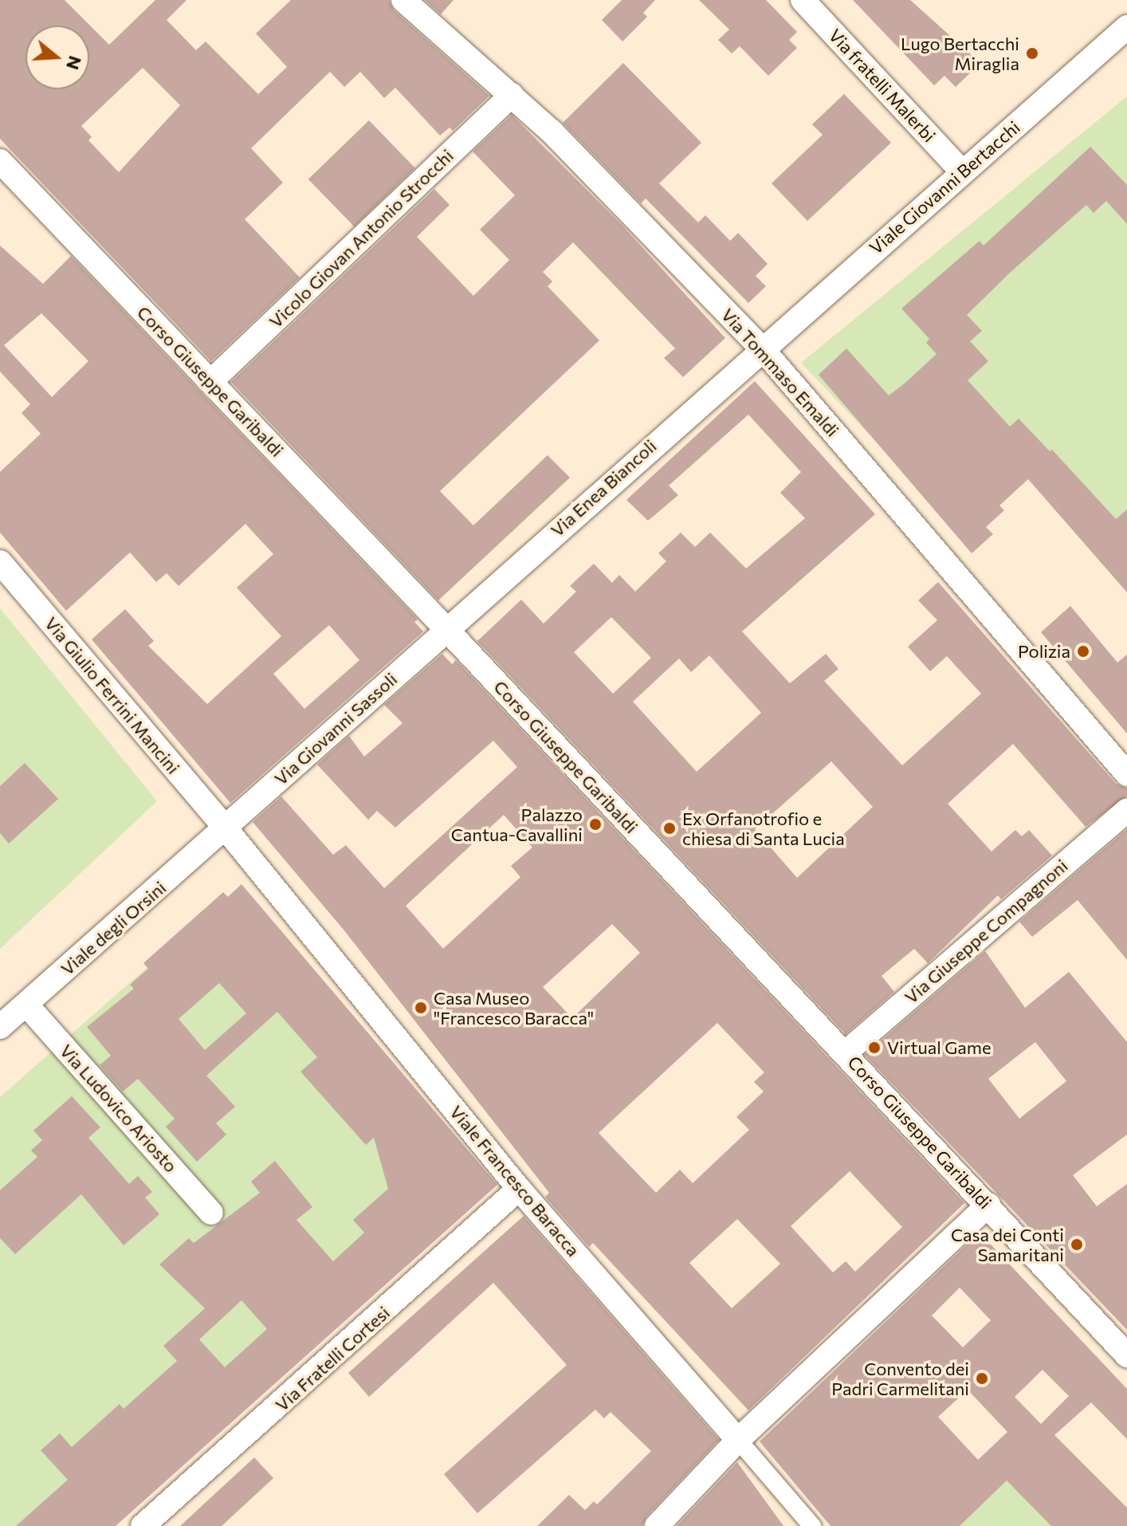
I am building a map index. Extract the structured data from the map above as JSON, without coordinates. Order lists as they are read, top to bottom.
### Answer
{
  "streets": {
    "street": [
      "Via fratelli Malerbi",
      "Viale Giovanni Bertacchi",
      "Vicolo Giovan Antonio Strocchi",
      "Via Tommaso Emaldi",
      "Corso Giuseppe Garibaldi",
      "Via Enea Biancoli",
      "Via Giulio Ferrini Mancini",
      "Via Giovanni Sassoli",
      "Viale degli Orsini",
      "Via Giuseppe Compagnoni",
      "Via Ludovico Ariosto",
      "Viale Francesco Baracca",
      "Via Fratelli Cortesi"
    ]
  },
  "crossings": [
    ["Via fratelli Malerbi", "Viale Giovanni Bertacchi"],
    ["Viale Giovanni Bertacchi", "Via Tommaso Emaldi"],
    ["Viale Giovanni Bertacchi", "Via Enea Biancoli"],
    ["Vicolo Giovan Antonio Strocchi", "Via Tommaso Emaldi"],
    ["Vicolo Giovan Antonio Strocchi", "Corso Giuseppe Garibaldi"],
    ["Via Tommaso Emaldi", "Via Enea Biancoli"],
    ["Corso Giuseppe Garibaldi", "Via Enea Biancoli"],
    ["Corso Giuseppe Garibaldi", "Via Giovanni Sassoli"],
    ["Corso Giuseppe Garibaldi", "Via Giuseppe Compagnoni"],
    ["Via Enea Biancoli", "Via Giovanni Sassoli"],
    ["Via Giulio Ferrini Mancini", "Via Giovanni Sassoli"],
    ["Via Giulio Ferrini Mancini", "Viale degli Orsini"],
    ["Via Giulio Ferrini Mancini", "Viale Francesco Baracca"],
    ["Via Giovanni Sassoli", "Viale degli Orsini"],
    ["Via Giovanni Sassoli", "Viale Francesco Baracca"],
    ["Viale degli Orsini", "Via Ludovico Ariosto"],
    ["Viale degli Orsini", "Viale Francesco Baracca"],
    ["Viale Francesco Baracca", "Via Fratelli Cortesi"]
  ],
  "places": [
    "Lugo Bertacchi Miraglia",
    "Polizia",
    "Palazzo Cantua-Cavallini",
    "Ex Orfanotrofio e chiesa di Santa Lucia",
    "Casa Museo \"Francesco Baracca\"",
    "Virtual Game",
    "Casa dei Conti Samaritani",
    "Convento dei Padri Carmelitani"
  ],
  "north": "right"
}
